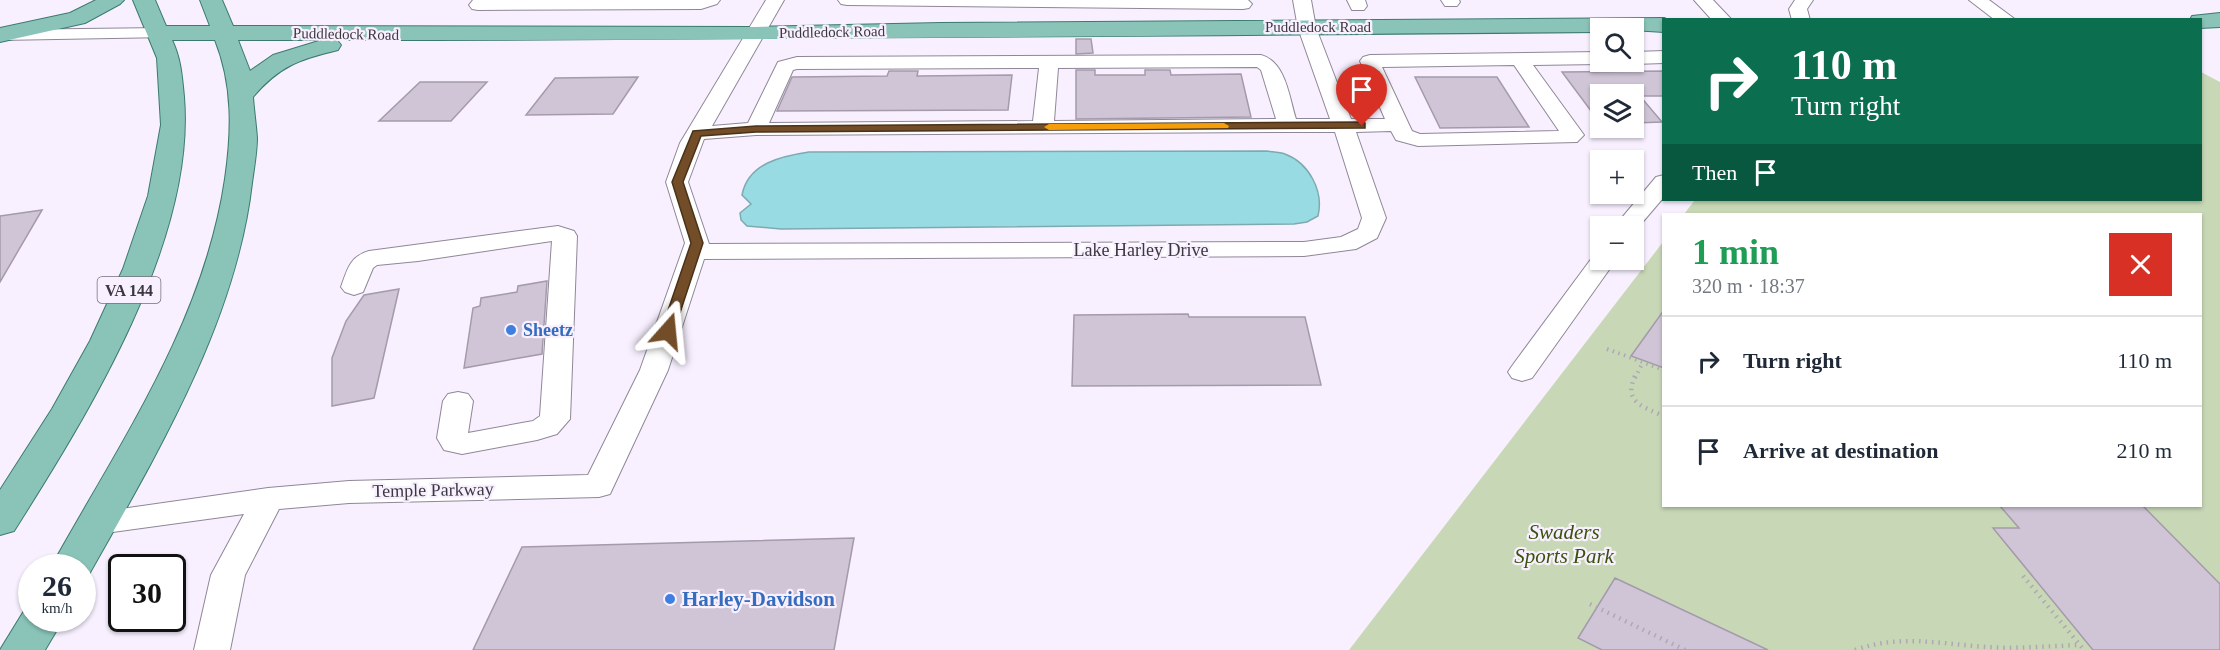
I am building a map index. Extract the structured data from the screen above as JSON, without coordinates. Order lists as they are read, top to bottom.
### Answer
{
  "streets": {
    "main road": ["Puddledock Road", "VA 144"],
    "street": ["Lake Harley Drive", "Temple Parkway"]
  },
  "crossings": [
    ["Puddledock Road", "Lake Harley Drive"],
    ["Puddledock Road", "VA 144"],
    ["Lake Harley Drive", "Temple Parkway"]
  ],
  "parks": ["Swaders Sports Park"],
  "places": ["Sheetz", "Harley-Davidson"],
  "page": {
    "map_buttons": ["+", "−"],
    "turn": ["110 m", "Turn right"],
    "then": "Then",
    "heading": ["1 min", "320 m · 18:37"],
    "list": [
      {
        "name": "Turn right",
        "value": "110 m"
      },
      {
        "name": "Arrive at destination",
        "value": "210 m"
      }
    ],
    "speed": "26 km/h",
    "limit": "30"
  }
}
